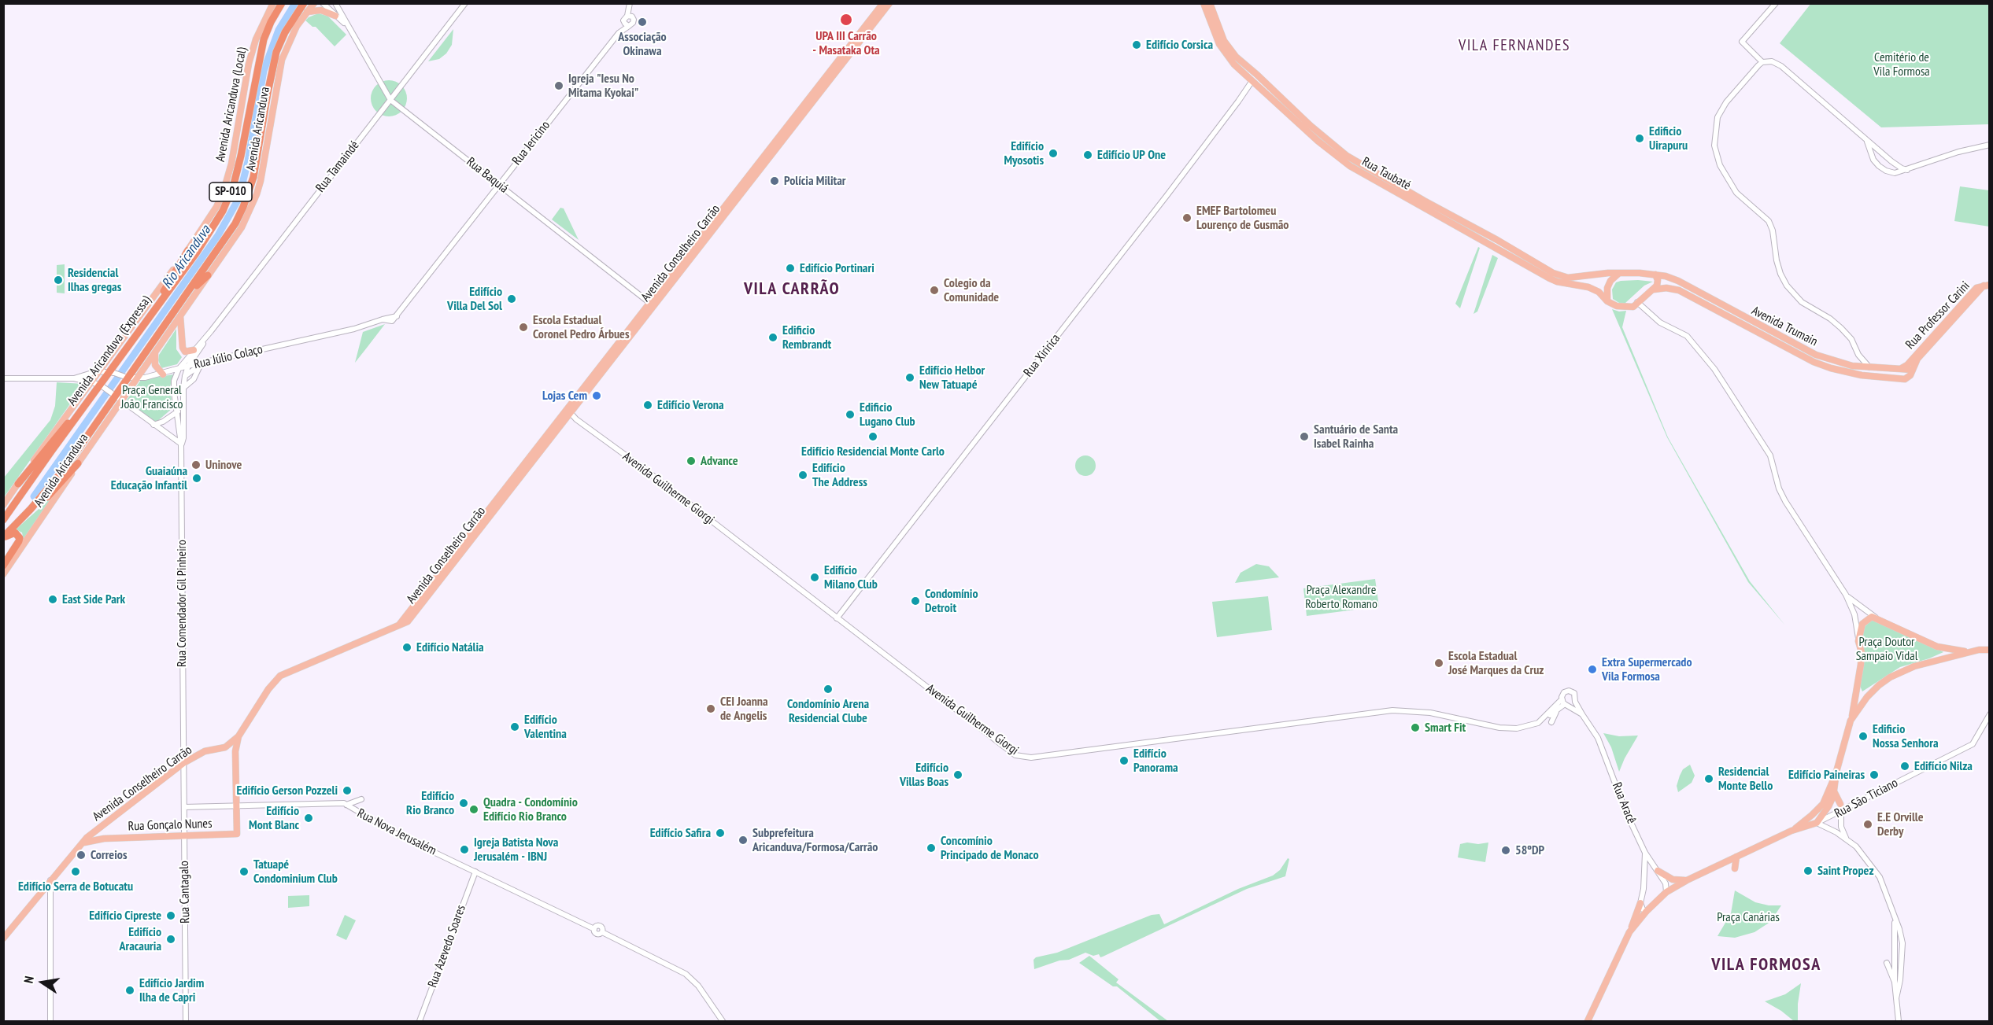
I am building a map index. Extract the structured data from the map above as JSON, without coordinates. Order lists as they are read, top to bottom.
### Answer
{
  "streets": {
    "highway": ["SP-010", "Avenida Aricanduva (Expressa)"],
    "main road": [
      "Avenida Aricanduva (Local)",
      "Avenida Aricanduva",
      "Rua Taubaté",
      "Avenida Conselheiro Carrão",
      "Rua Professor Carini",
      "Avenida Trumain",
      "Rua Gonçalo Nunes"
    ],
    "street": [
      "Rua Jericino",
      "Rua Tamaindé",
      "Rua Baquiá",
      "Rua Xiririca",
      "Rua Júlio Colaço",
      "Avenida Guilherme Giorgi",
      "Rua Comendador Gil Pinheiro",
      "Rua São Ticiano",
      "Rua Aracê",
      "Rua Nova Jerusalém",
      "Rua Cantagalo",
      "Rua Azevedo Soares"
    ]
  },
  "crossings": [
    ["Avenida Aricanduva (Local)", "Rua Júlio Colaço"],
    ["Avenida Aricanduva", "Rua Júlio Colaço"],
    ["Rua Jericino", "Rua Baquiá"],
    ["Rua Jericino", "Rua Júlio Colaço"],
    ["Rua Tamaindé", "Rua Baquiá"],
    ["Rua Tamaindé", "Rua Júlio Colaço"],
    ["Rua Tamaindé", "Rua Comendador Gil Pinheiro"],
    ["Rua Taubaté", "Avenida Trumain"],
    ["Rua Taubaté", "Rua Xiririca"],
    ["Rua Baquiá", "Avenida Conselheiro Carrão"],
    ["SP-010", "Rua Júlio Colaço"],
    ["Avenida Conselheiro Carrão", "Avenida Guilherme Giorgi"],
    ["Avenida Conselheiro Carrão", "Rua Comendador Gil Pinheiro"],
    ["Avenida Conselheiro Carrão", "Rua Gonçalo Nunes"],
    ["Avenida Conselheiro Carrão", "Rua Cantagalo"],
    ["Rua Professor Carini", "Avenida Trumain"],
    ["Avenida Aricanduva (Expressa)", "Rua Júlio Colaço"],
    ["Rua Xiririca", "Avenida Guilherme Giorgi"],
    ["Rua Júlio Colaço", "Rua Comendador Gil Pinheiro"],
    ["Avenida Guilherme Giorgi", "Rua Aracê"],
    ["Rua Comendador Gil Pinheiro", "Rua Cantagalo"],
    ["Rua Gonçalo Nunes", "Rua Nova Jerusalém"],
    ["Rua Gonçalo Nunes", "Rua Cantagalo"],
    ["Rua Nova Jerusalém", "Rua Cantagalo"],
    ["Rua Nova Jerusalém", "Rua Azevedo Soares"]
  ],
  "districts": ["VILA FERNANDES", "VILA CARRÃO", "VILA FORMOSA"],
  "water": ["Rio Aricanduva"],
  "parks": [
    "Cemitério de Vila Formosa",
    "Praça General João Francisco",
    "Praça Alexandre Roberto Romano",
    "Praça Doutor Sampaio Vidal",
    "Praça Canárias"
  ],
  "places": [
    "UPA III Carrão - Masataka Ota",
    "Associação Okinawa",
    "Edifício Corsica",
    "Igreja \"Iesu No Mitama Kyokai\"",
    "Edificio Uirapuru",
    "Edifício Myosotis",
    "Edifício UP One",
    "Polícia Militar",
    "EMEF Bartolomeu Lourenço de Gusmão",
    "Edifício Portinari",
    "Residencial Ilhas gregas",
    "Colegio da Comunidade",
    "Edifício Villa Del Sol",
    "Escola Estadual Coronel Pedro Árbues",
    "Edificio Rembrandt",
    "Edifício Helbor New Tatuapé",
    "Lojas Cem",
    "Edifício Verona",
    "Edificio Lugano Club",
    "Edifício Residencial Monte Carlo",
    "Santuário de Santa Isabel Rainha",
    "Advance",
    "Uninove",
    "Edifício The Address",
    "Guaiaúna Educação Infantil",
    "Edifício Milano Club",
    "East Side Park",
    "Condomínio Detroit",
    "Edifício Natália",
    "Escola Estadual José Marques da Cruz",
    "Extra Supermercado Vila Formosa",
    "Condomínio Arena Residencial Clube",
    "CEI Joanna de Angelis",
    "Edifício Valentina",
    "Smart Fit",
    "Edificio Nossa Senhora",
    "Edifício Panorama",
    "Edifício Nilza",
    "Edifício Villas Boas",
    "Edifício Paineiras",
    "Residencial Monte Bello",
    "Edifício Gerson Pozzeli",
    "Edifício Rio Branco",
    "Quadra - Condomínio Edifício Rio Branco",
    "Edifício Mont Blanc",
    "E.E Orville Derby",
    "Edifício Safira",
    "Subprefeitura Aricanduva/Formosa/Carrão",
    "Concomínio Principado de Monaco",
    "Igreja Batista Nova Jerusalém - IBNJ",
    "58ºDP",
    "Correios",
    "Saint Propez",
    "Edifício Serra de Botucatu",
    "Tatuapé Condominium Club",
    "Edifício Cipreste",
    "Edifício Aracauria",
    "Edifício Jardim Ilha de Capri"
  ],
  "north": "left"
}
